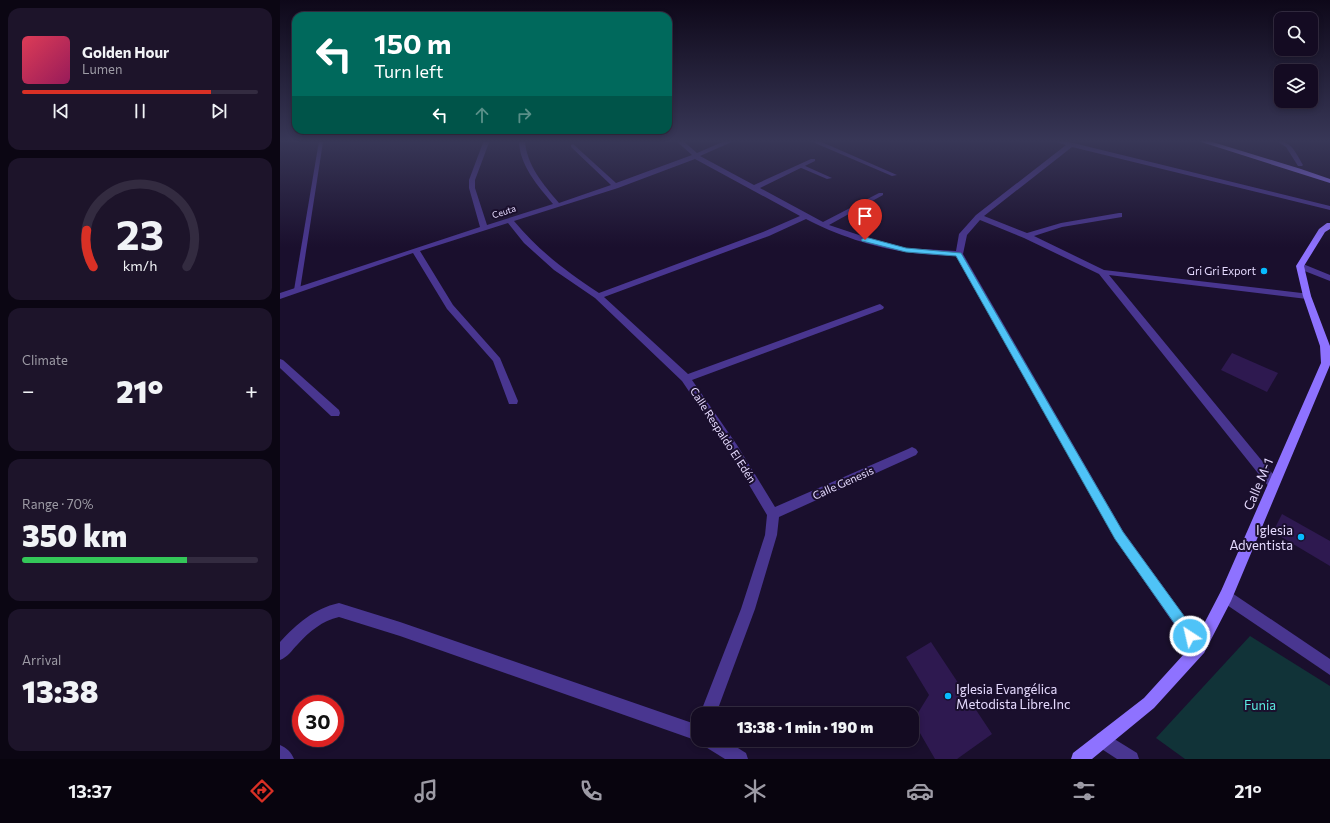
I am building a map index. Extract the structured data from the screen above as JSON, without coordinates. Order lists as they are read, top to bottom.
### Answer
{
  "streets": {
    "street": [
      "Ceuta",
      "Calle Respaldo El Edén",
      "Calle Genesis",
      "Calle M-1"
    ]
  },
  "crossings": [
    ["Ceuta", "Calle Respaldo El Edén"],
    ["Calle Respaldo El Edén", "Calle Genesis"]
  ],
  "parks": ["Funia"],
  "places": ["Gri Gri Export", "Iglesia Adventista", "Iglesia Evangélica Metodista Libre.Inc"],
  "page": {
    "turn": ["150 m", "Turn left"],
    "song": ["Golden Hour", "Lumen"],
    "tile": [
      "Climate",
      ["Range · 70%", "350 km"],
      ["Arrival", "13:38"]
    ],
    "heat": ["−", "21°", "+"],
    "limit": "30",
    "trip": "13:38 · 1 min · 190 m",
    "tabs": ["13:37", "21°"],
    "gauge": ["23", "km/h"]
  }
}
